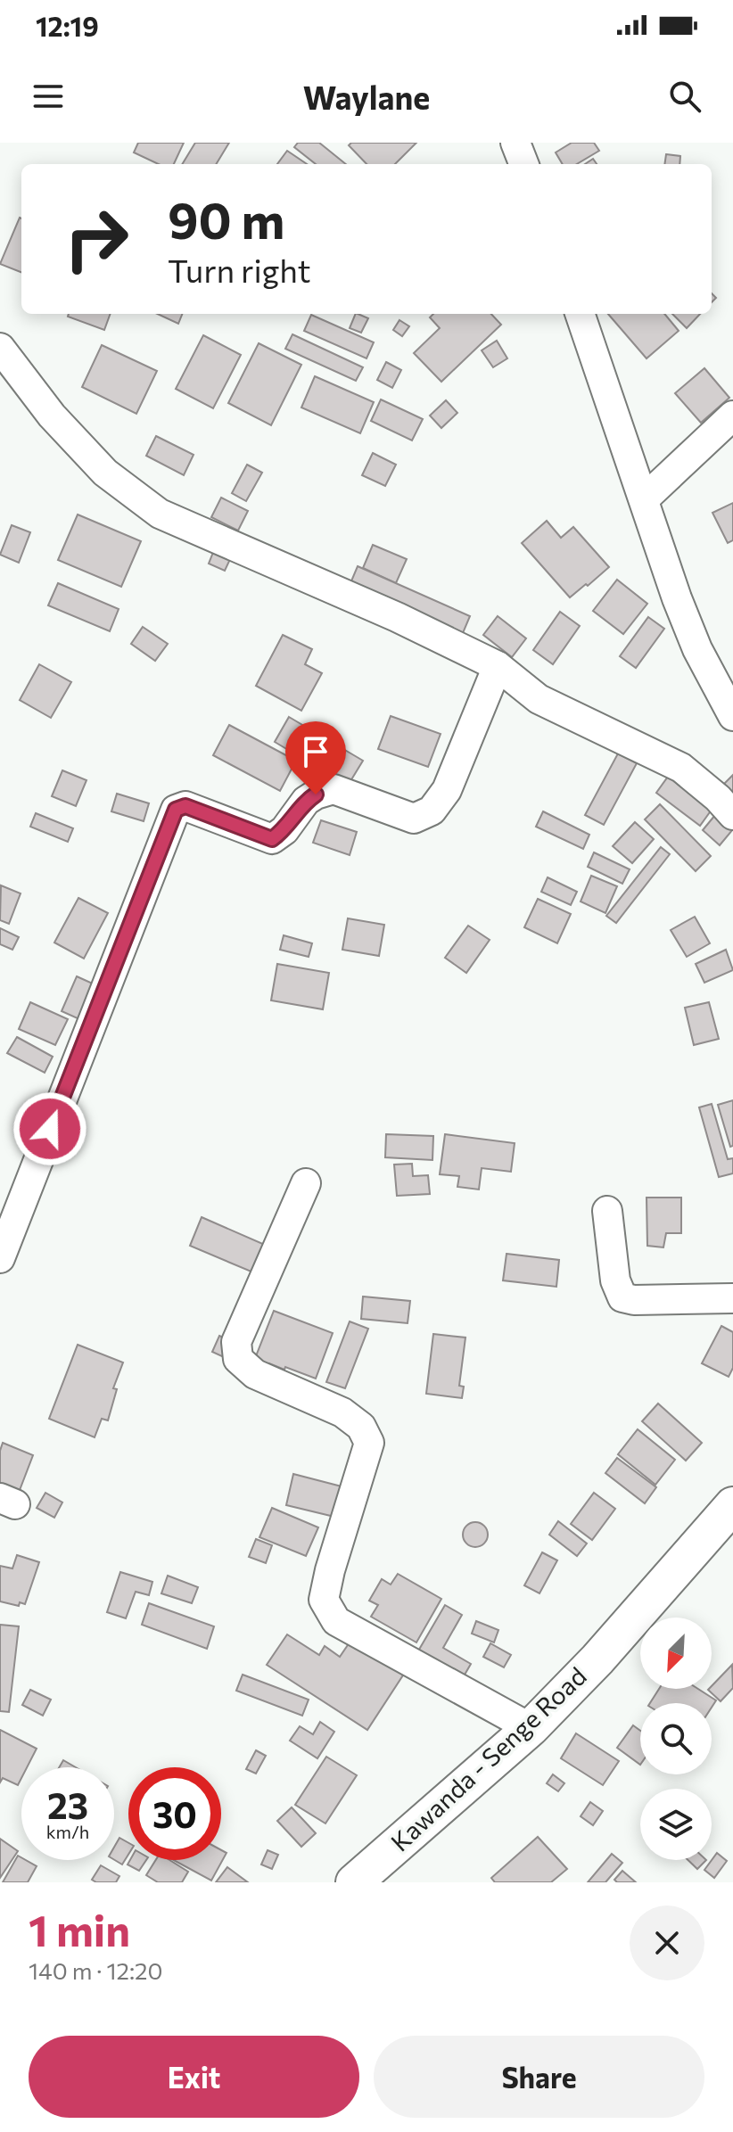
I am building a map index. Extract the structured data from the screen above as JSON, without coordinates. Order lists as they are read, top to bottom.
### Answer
{
  "streets": {
    "street": ["Kawanda - Senge Road"]
  },
  "north": "bottom left",
  "page": {
    "status": "12:19",
    "header": "Waylane",
    "turn": ["90 m", "Turn right"],
    "speed": "23 km/h",
    "limit": "30",
    "heading": ["1 min", "140 m · 12:20"],
    "buttons": ["Exit", "Share"]
  }
}
